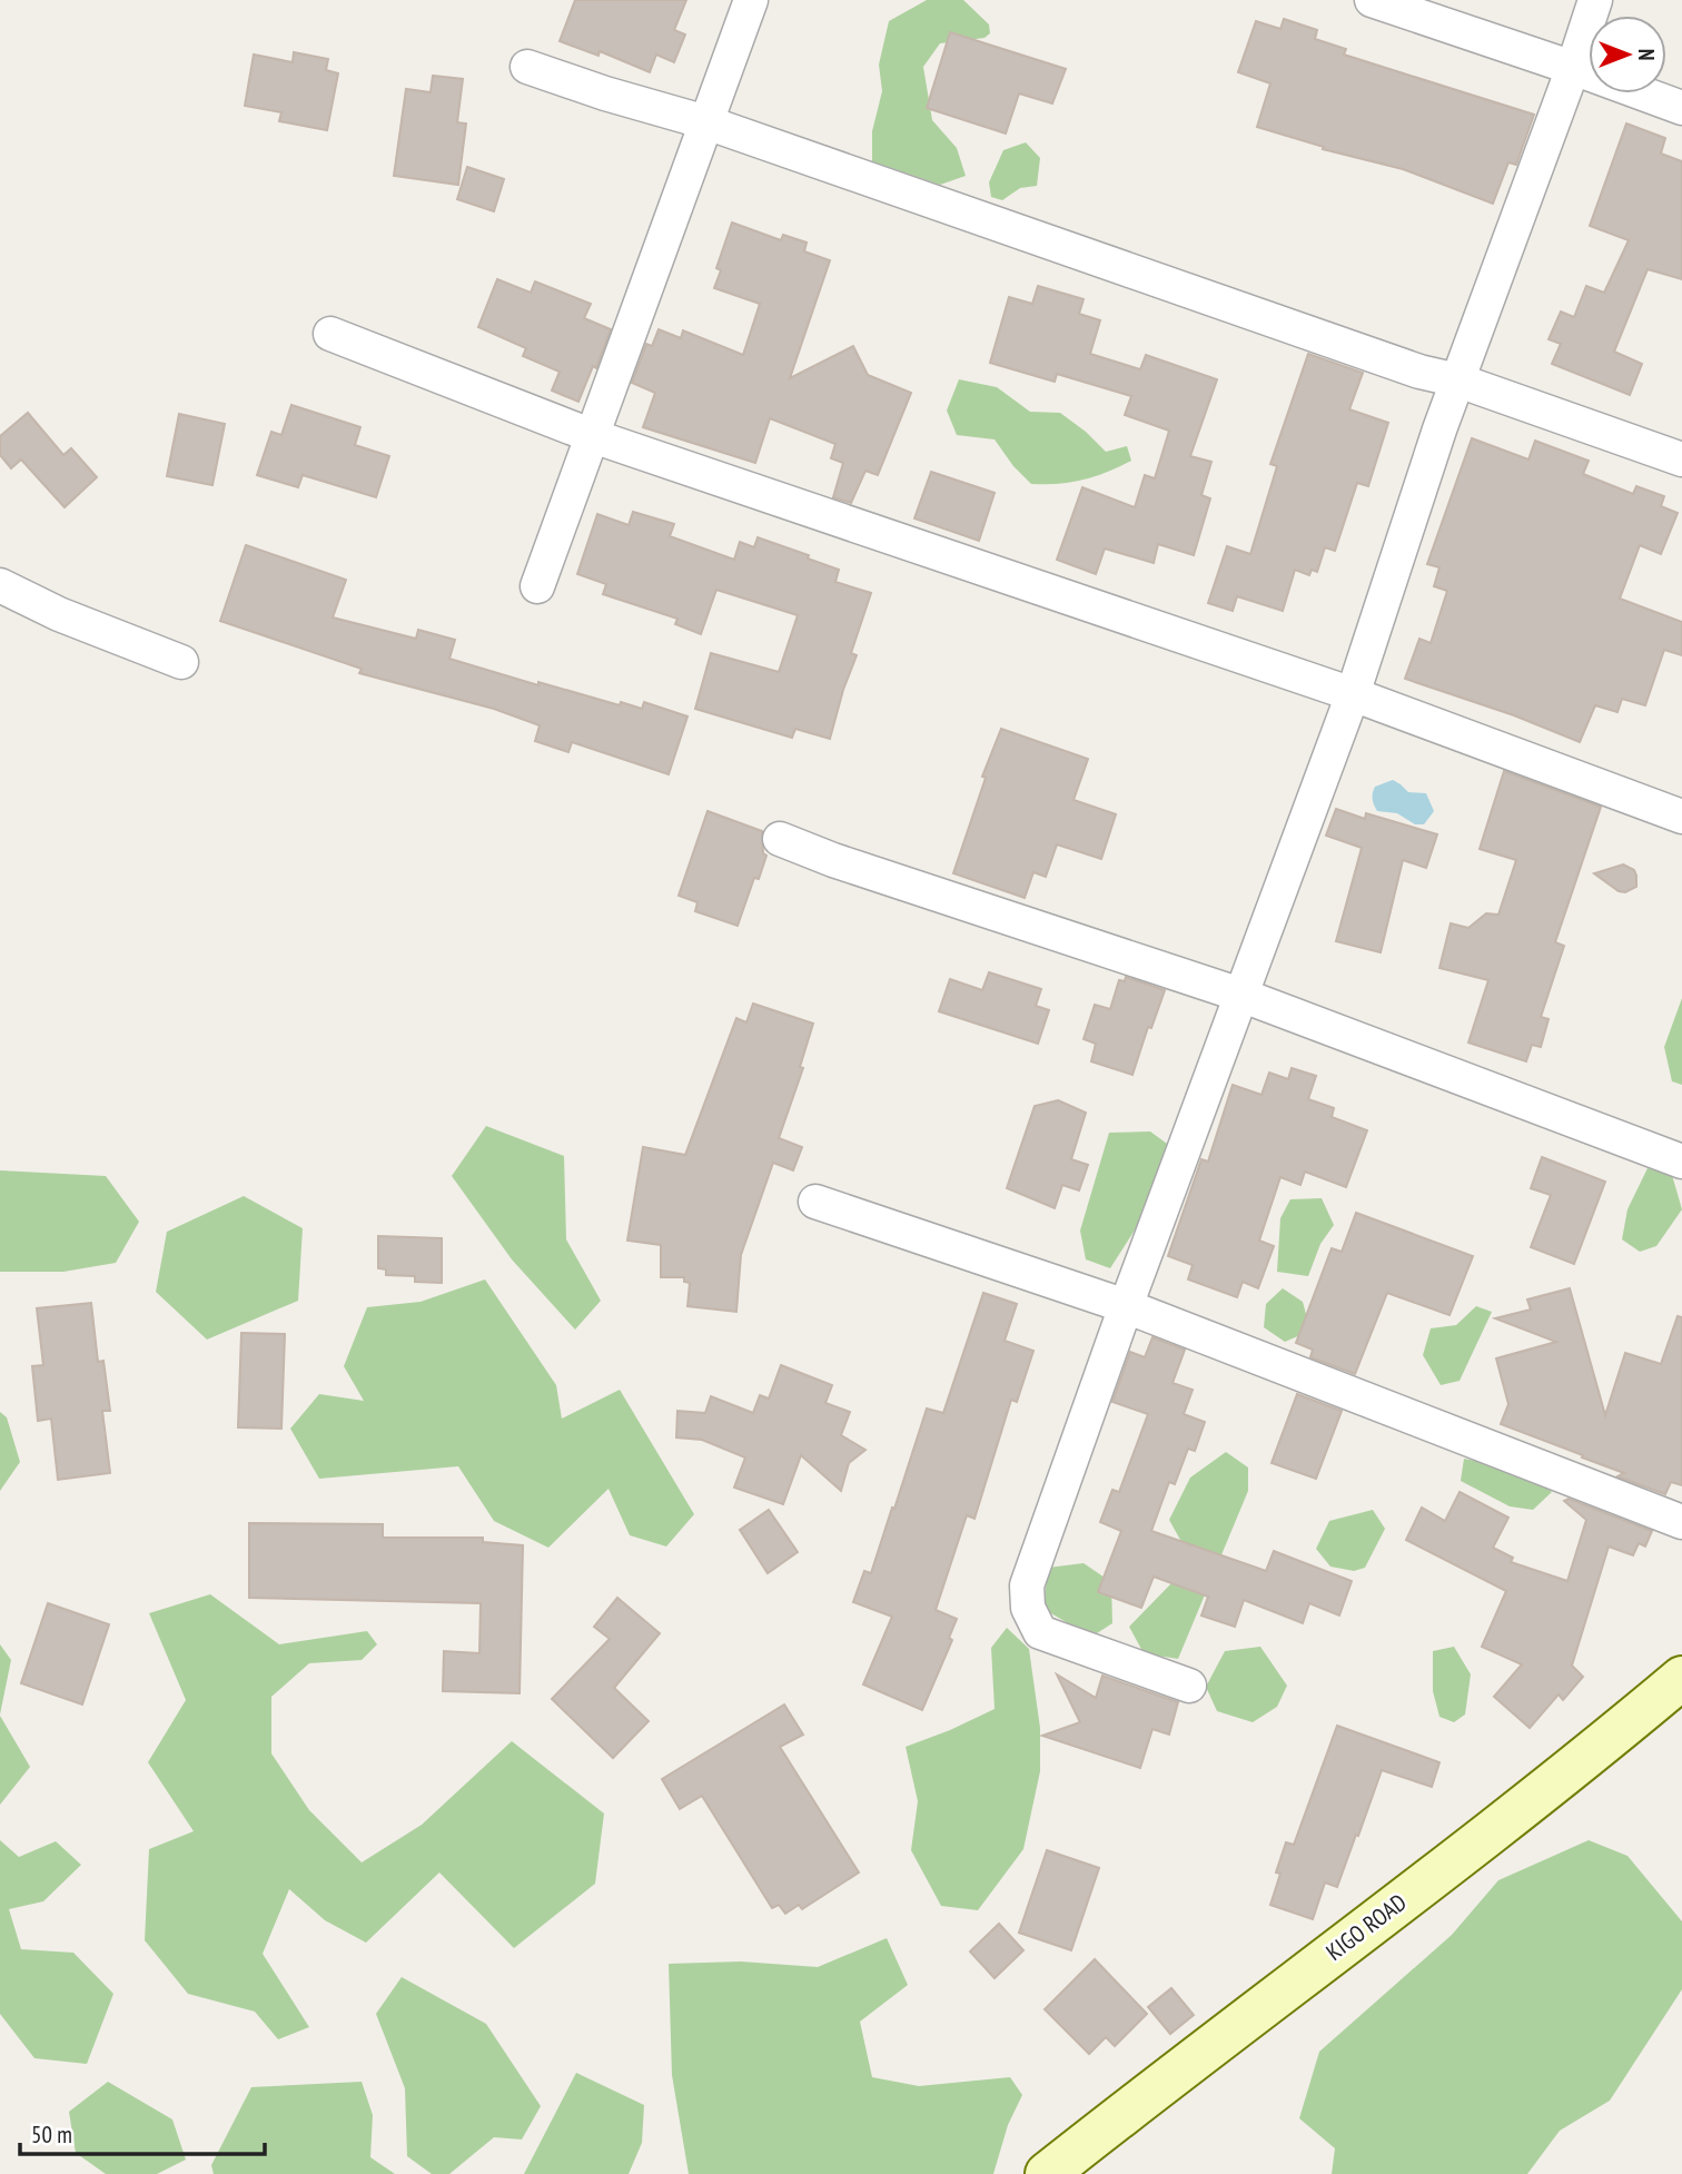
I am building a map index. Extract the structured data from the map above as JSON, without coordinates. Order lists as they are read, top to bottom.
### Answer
{
  "streets": {
    "street": ["KIGO ROAD"]
  },
  "scale_bar": "50 m",
  "north": "right"
}
